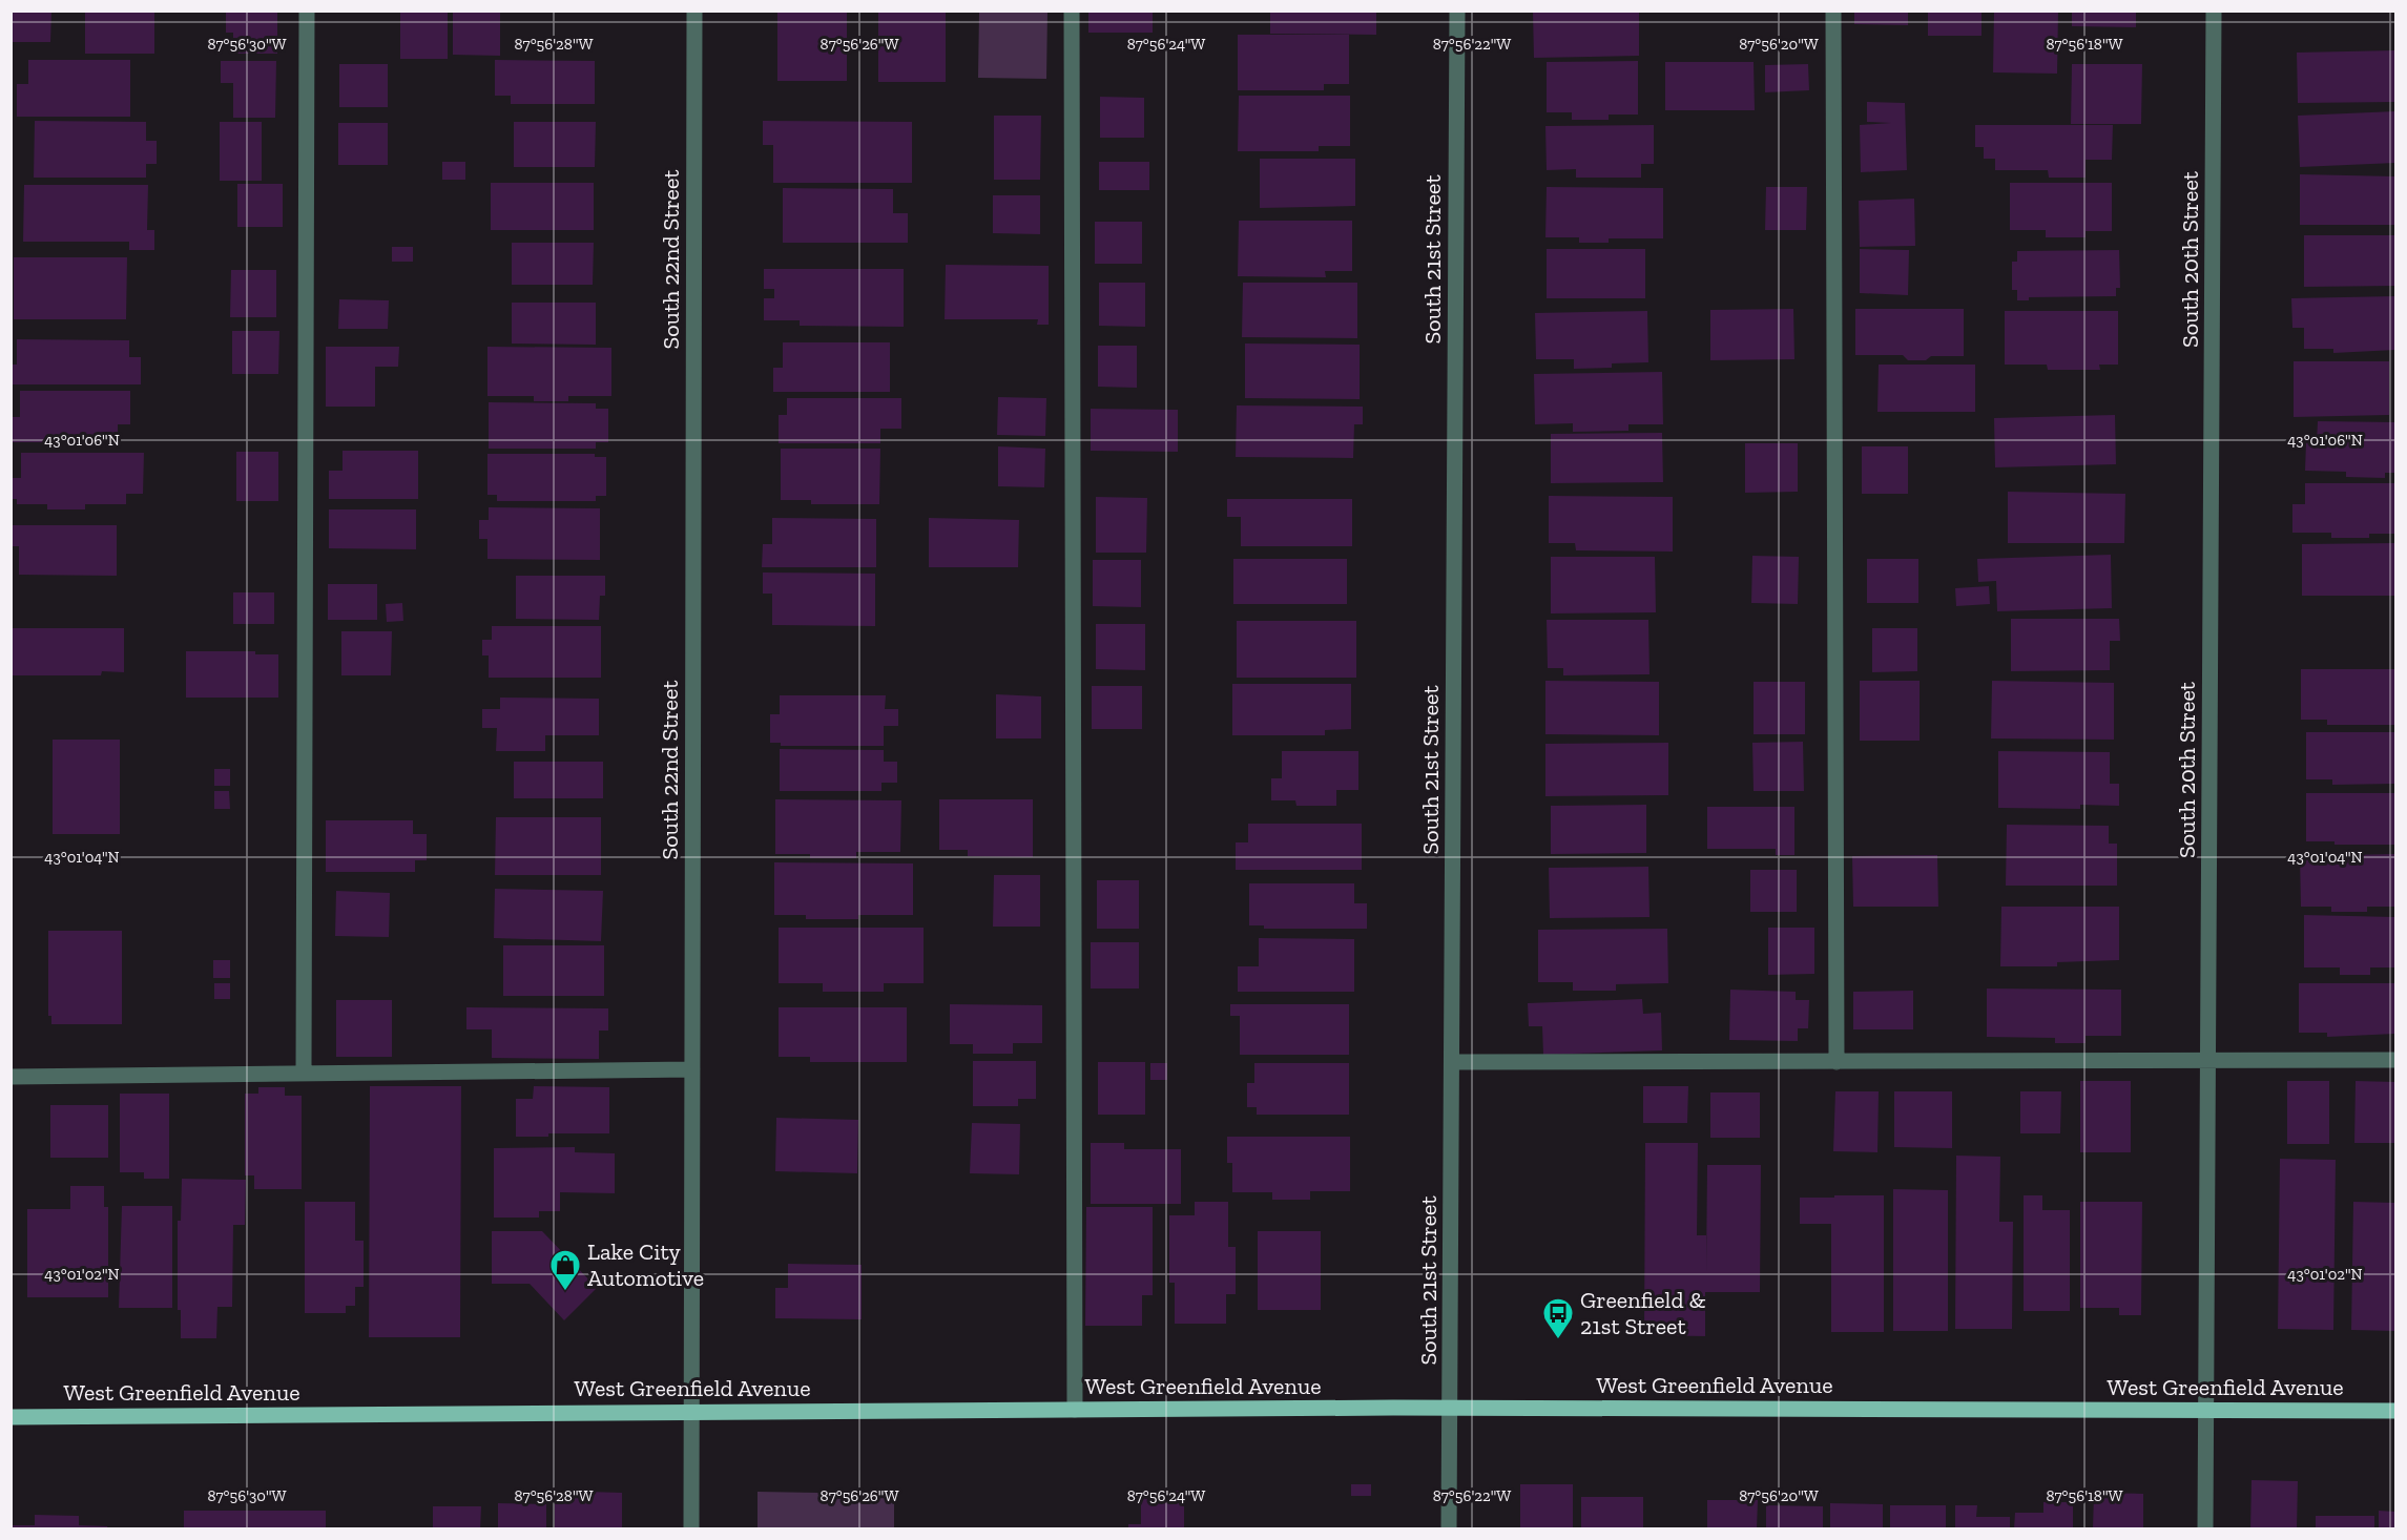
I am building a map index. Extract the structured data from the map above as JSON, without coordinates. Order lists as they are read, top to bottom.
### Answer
{
  "streets": {
    "main road": ["West Greenfield Avenue"],
    "street": ["South 22nd Street", "South 21st Street", "South 20th Street"]
  },
  "crossings": [
    ["South 22nd Street", "West Greenfield Avenue"],
    ["South 21st Street", "West Greenfield Avenue"],
    ["South 20th Street", "West Greenfield Avenue"]
  ],
  "places": {
    "shop": ["Lake City Automotive"],
    "bus stop": ["Greenfield & 21st Street"]
  },
  "coordinates": [
    "87°56'30\"W",
    "87°56'28\"W",
    "87°56'26\"W",
    "87°56'24\"W",
    "87°56'22\"W",
    "87°56'20\"W",
    "87°56'18\"W",
    "43°01'06\"N",
    "43°01'04\"N",
    "43°01'02\"N"
  ]
}
